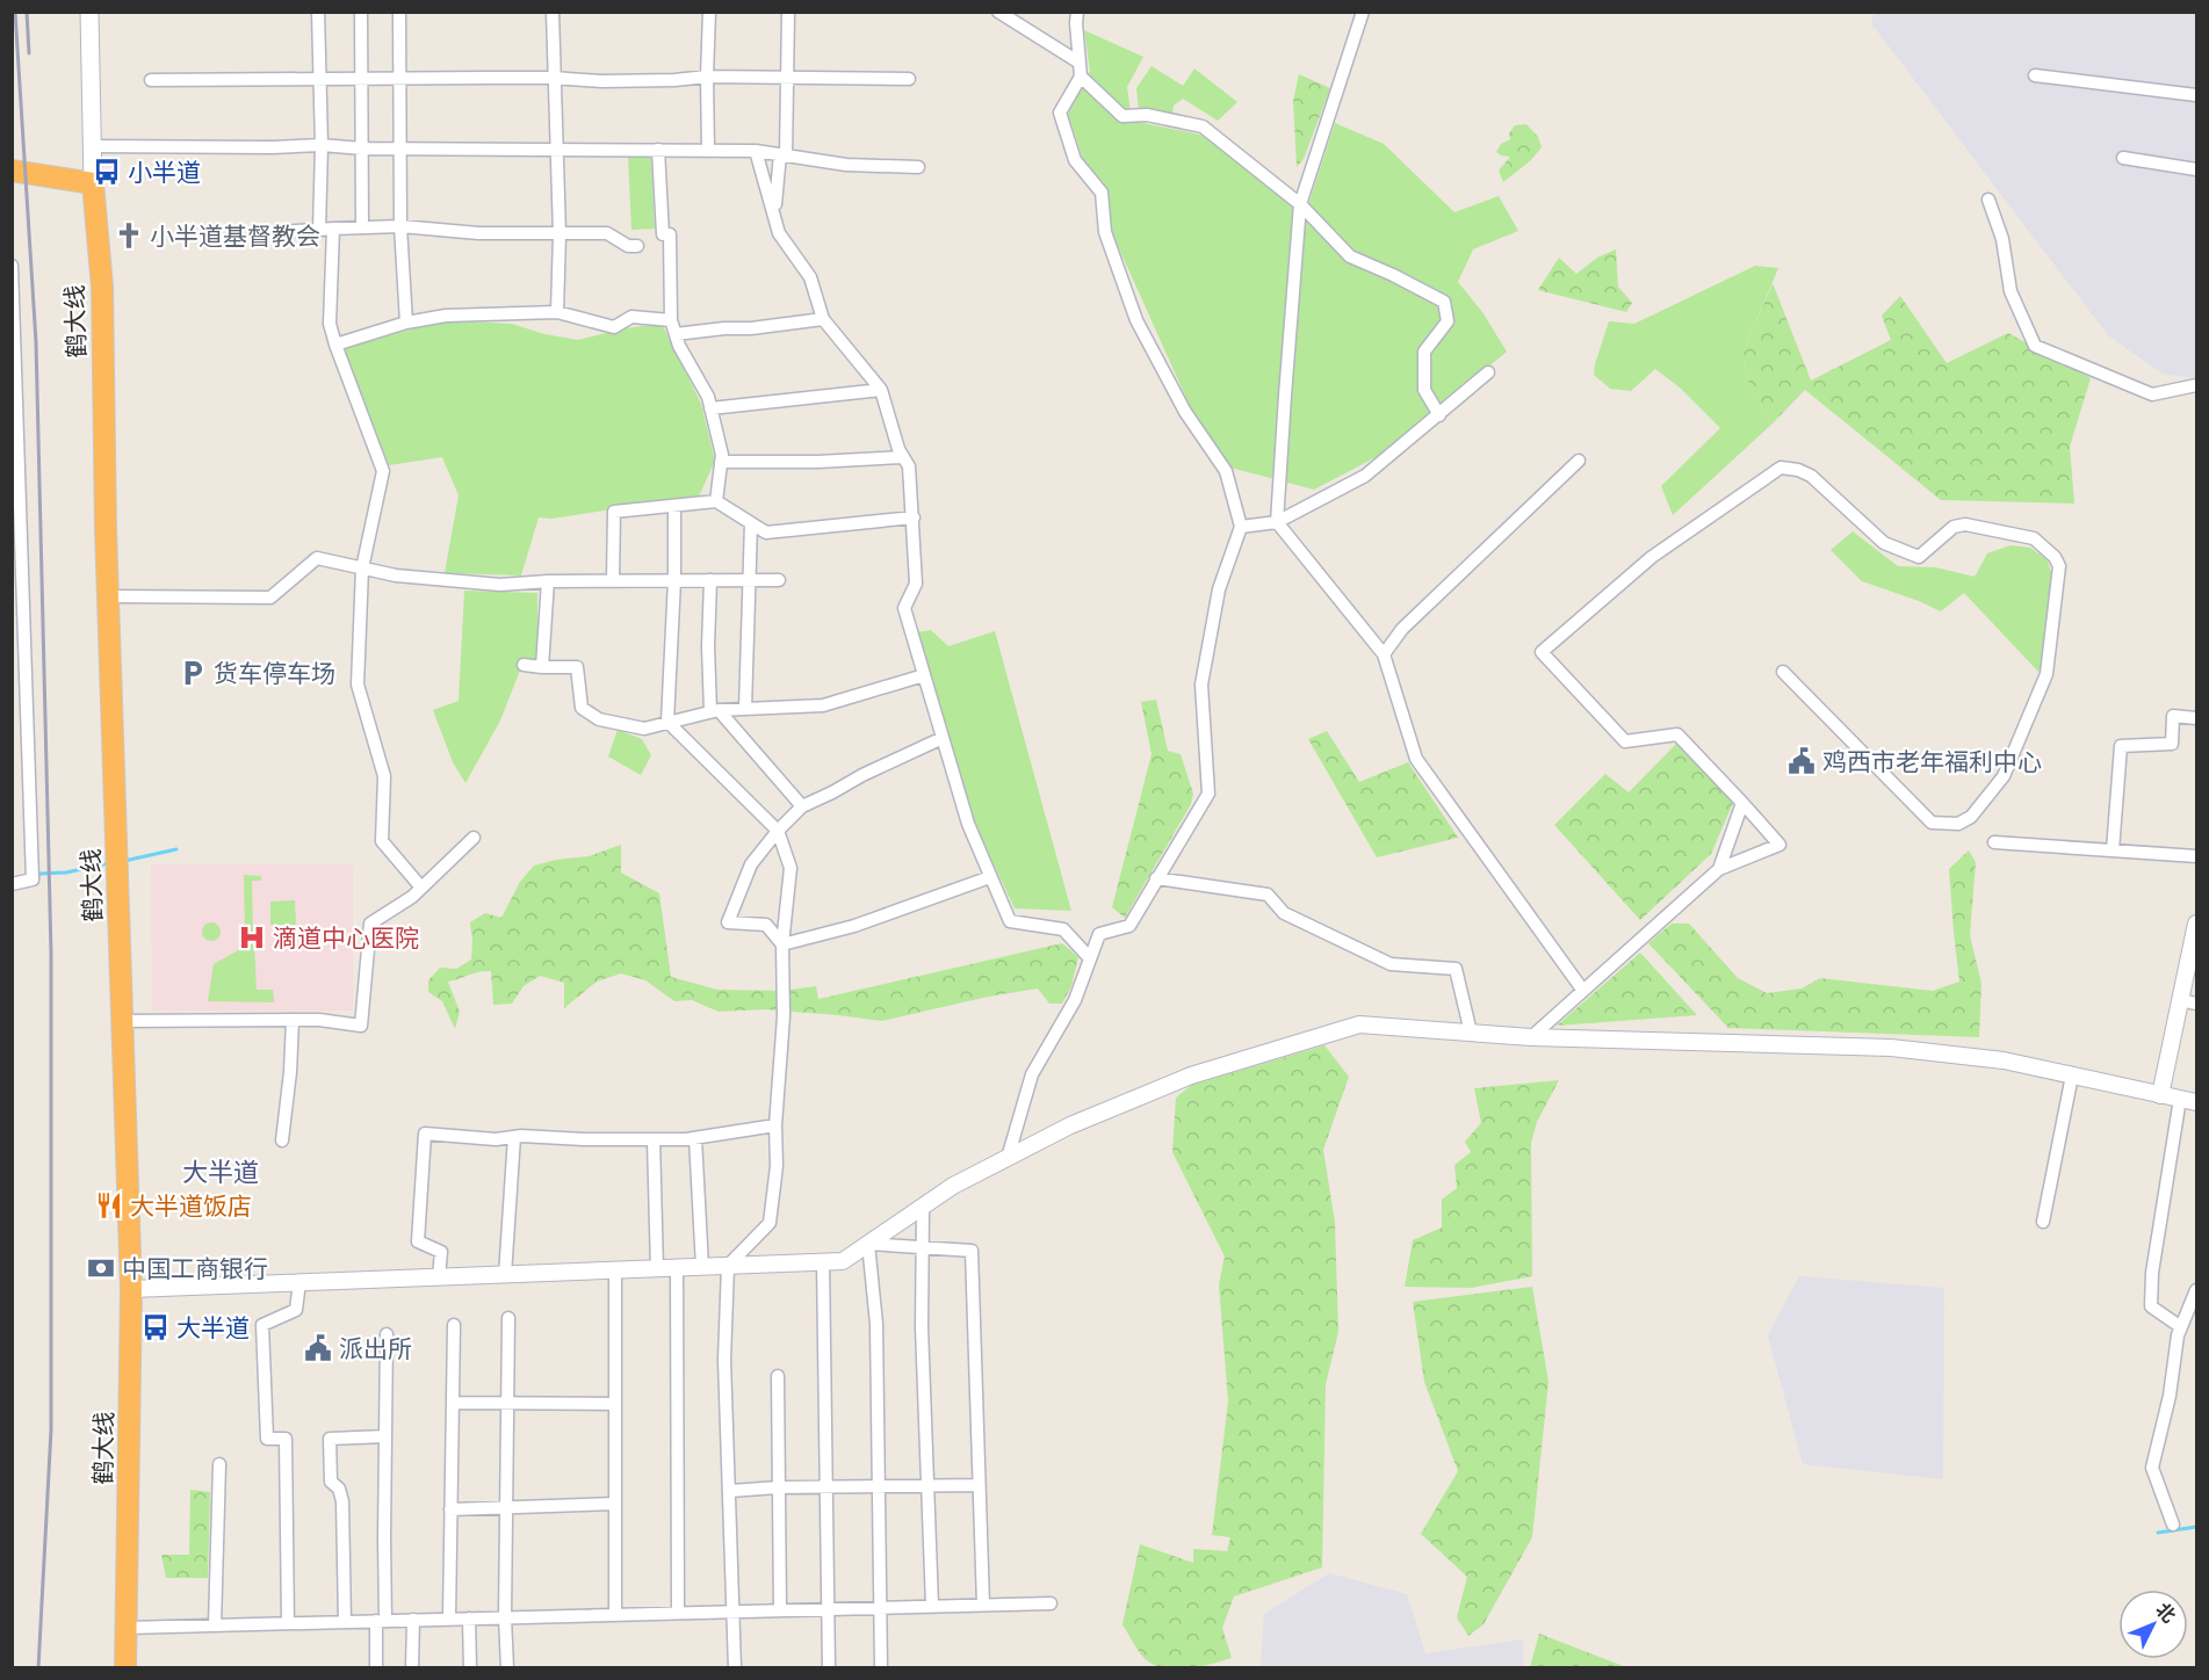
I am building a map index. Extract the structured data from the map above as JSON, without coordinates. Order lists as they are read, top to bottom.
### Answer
{
  "streets": {
    "highway": ["鹤大线"]
  },
  "districts": ["大半道"],
  "places": {
    "bus stop": ["小半道", "大半道"],
    "church": ["小半道基督教会"],
    "parking": ["货车停车场"],
    "public building": ["鸡西市老年福利中心", "派出所"],
    "hospital": ["滴道中心医院"],
    "restaurant": ["大半道饭店"],
    "bank": ["中国工商银行"]
  },
  "north": "top right"
}
